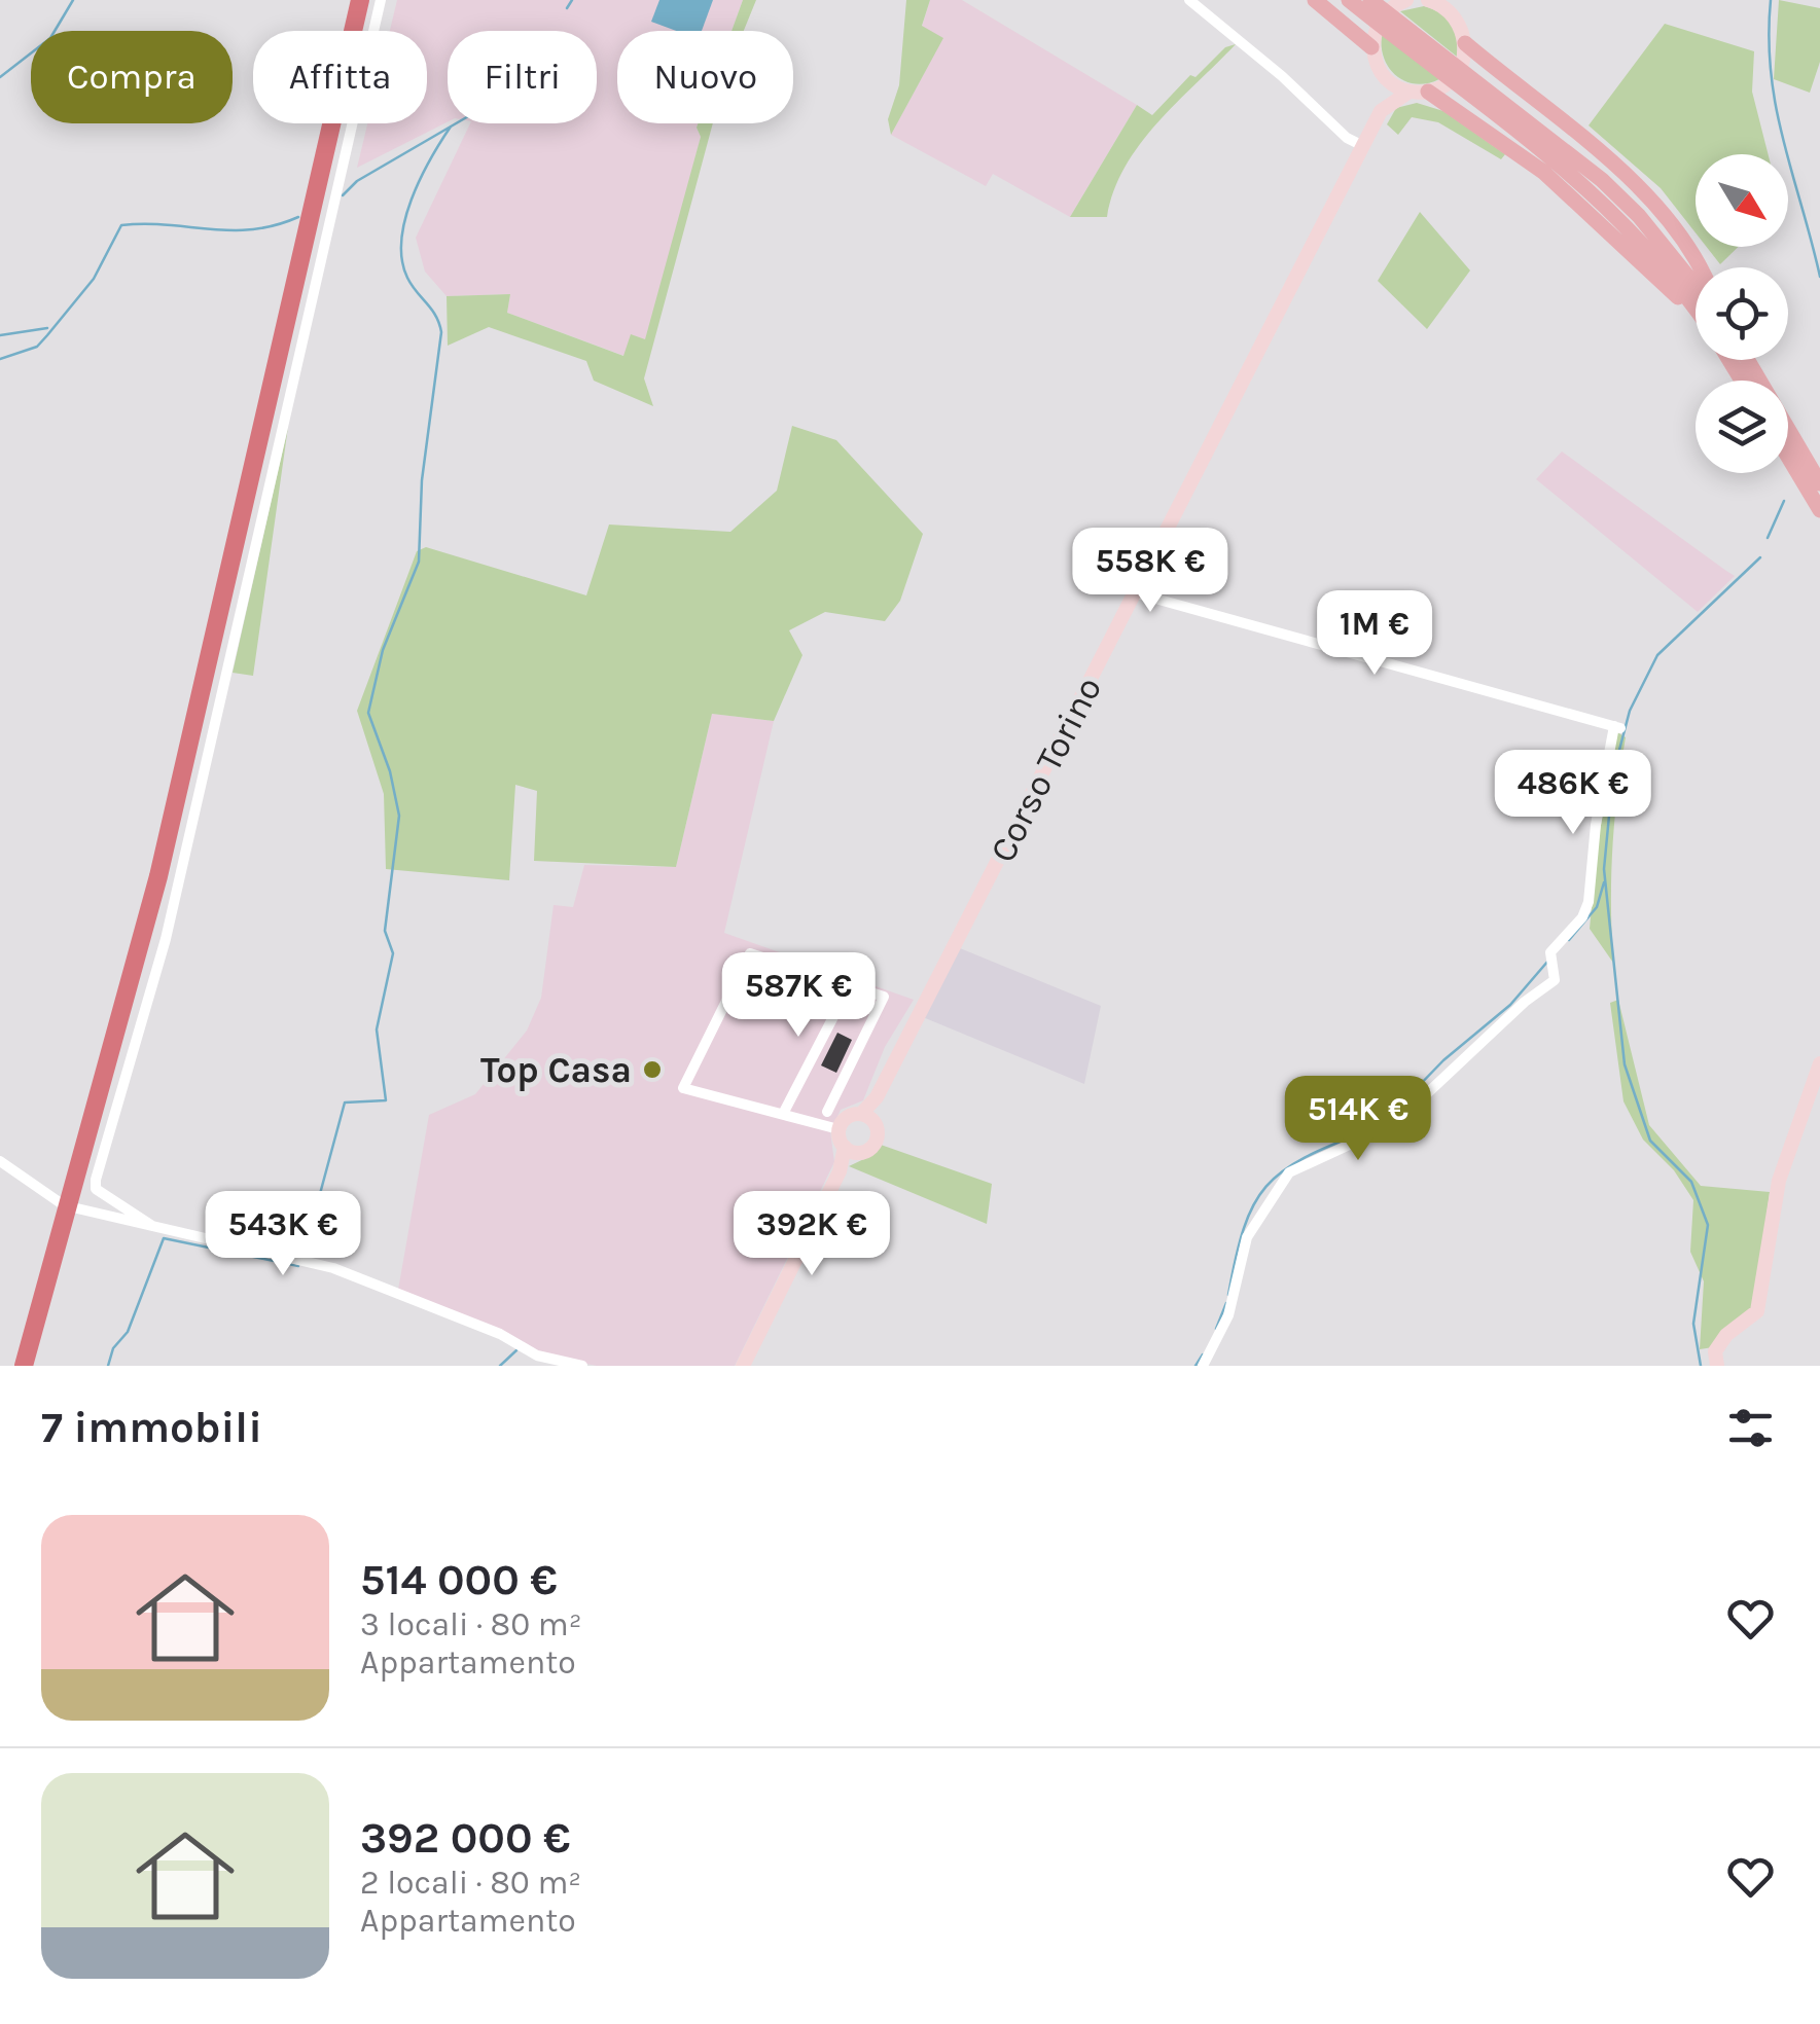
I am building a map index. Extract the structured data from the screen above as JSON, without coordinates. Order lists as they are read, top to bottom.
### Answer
{
  "streets": {
    "main road": ["Corso Torino"]
  },
  "places": ["Top Casa"],
  "north": "bottom right",
  "page": {
    "chip": [
      "Compra",
      "Affitta",
      "Filtri",
      "Nuovo"
    ],
    "price": [
      "558K €",
      "1M €",
      "486K €",
      "587K €",
      "514K €",
      "543K €",
      "392K €"
    ],
    "heading": "7 immobili",
    "list": [
      {
        "name": "514 000 €",
        "note": "3 locali · 80 m² · Appartamento"
      },
      {
        "name": "392 000 €",
        "note": "2 locali · 80 m² · Appartamento"
      }
    ]
  }
}
